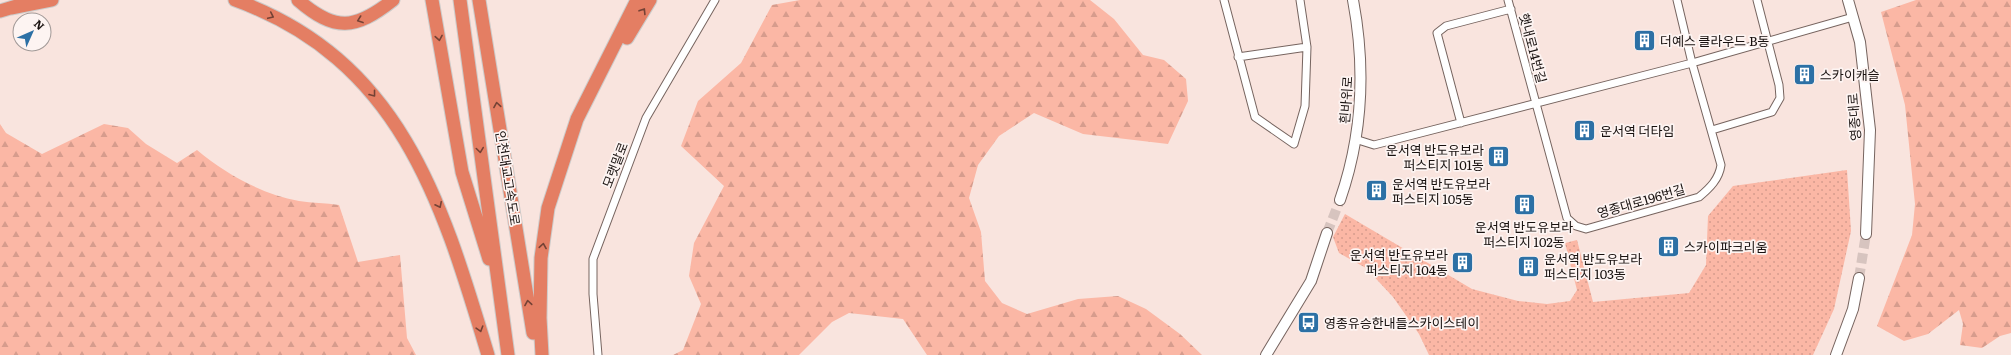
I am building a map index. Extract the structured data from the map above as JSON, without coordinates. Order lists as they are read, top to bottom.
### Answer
{
  "streets": {
    "highway": ["인천대교고속도로"],
    "street": [
      "햇내로14번길",
      "흰바위로",
      "영종대로",
      "모랫말로",
      "영종대로196번길"
    ]
  },
  "crossings": [
    ["햇내로14번길", "영종대로196번길"]
  ],
  "places": {
    "building": [
      "더예스 클라우드 B동",
      "스카이캐슬",
      "운서역 더타임",
      "운서역 반도유보라 퍼스티지 101동",
      "운서역 반도유보라 퍼스티지 105동",
      "운서역 반도유보라 퍼스티지 102동",
      "스카이파크리움",
      "운서역 반도유보라 퍼스티지 104동",
      "운서역 반도유보라 퍼스티지 103동"
    ],
    "bus stop": ["영종유승한내들스카이스테이"]
  },
  "north": "top right"
}
